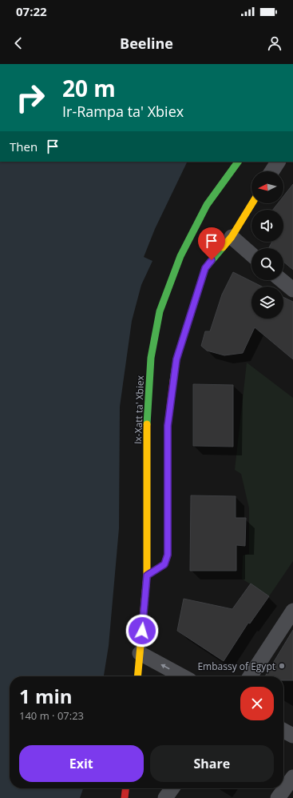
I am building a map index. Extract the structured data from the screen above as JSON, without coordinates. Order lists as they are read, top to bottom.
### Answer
{
  "streets": {
    "main road": ["Ix-Xatt ta' Xbiex"]
  },
  "places": ["Embassy of Egypt"],
  "north": "left",
  "page": {
    "status": "07:22",
    "header": "Beeline",
    "turn": ["20 m", "Ir-Rampa ta' Xbiex"],
    "then": "Then",
    "heading": ["1 min", "140 m · 07:23"],
    "buttons": ["Exit", "Share"]
  }
}
